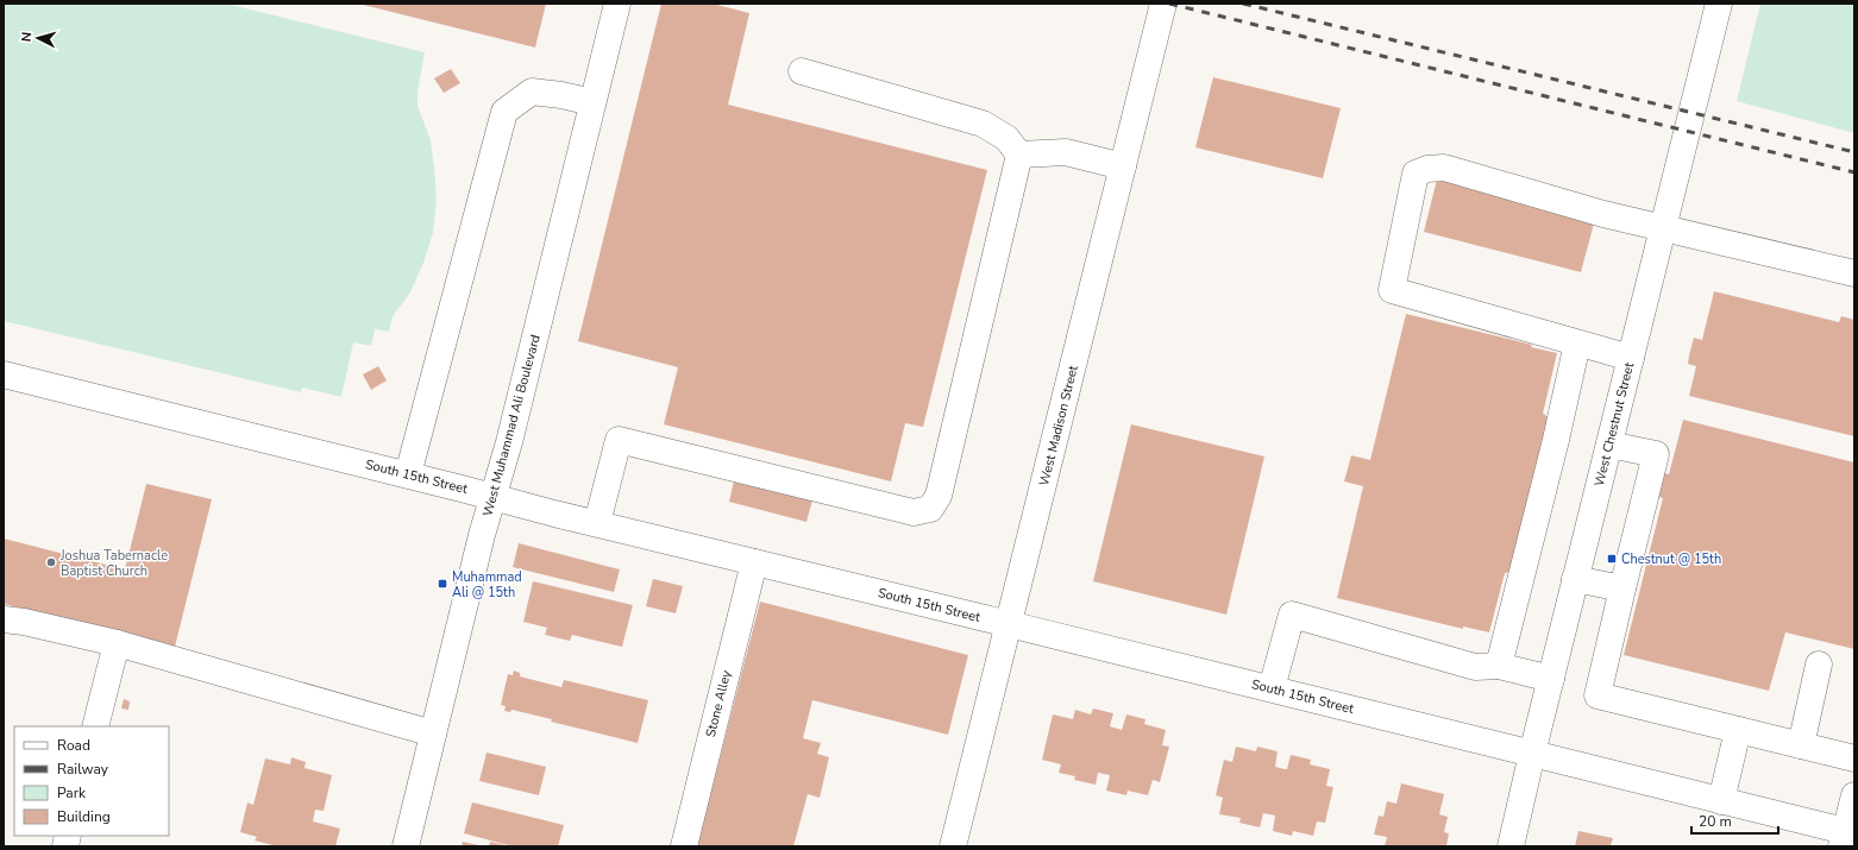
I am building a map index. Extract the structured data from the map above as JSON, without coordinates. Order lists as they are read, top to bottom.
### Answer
{
  "streets": {
    "street": [
      "West Chestnut Street",
      "West Muhammad Ali Boulevard",
      "West Madison Street",
      "South 15th Street",
      "Stone Alley"
    ]
  },
  "crossings": [
    ["West Chestnut Street", "South 15th Street"],
    ["West Muhammad Ali Boulevard", "South 15th Street"],
    ["West Madison Street", "South 15th Street"],
    ["South 15th Street", "Stone Alley"]
  ],
  "places": {
    "transit": ["Chestnut @ 15th", "Muhammad Ali @ 15th"],
    "other": ["Joshua Tabernacle Baptist Church"]
  },
  "legend": [
    "Road",
    "Railway",
    "Park",
    "Building"
  ],
  "scale_bar": "20 m",
  "north": "left"
}
